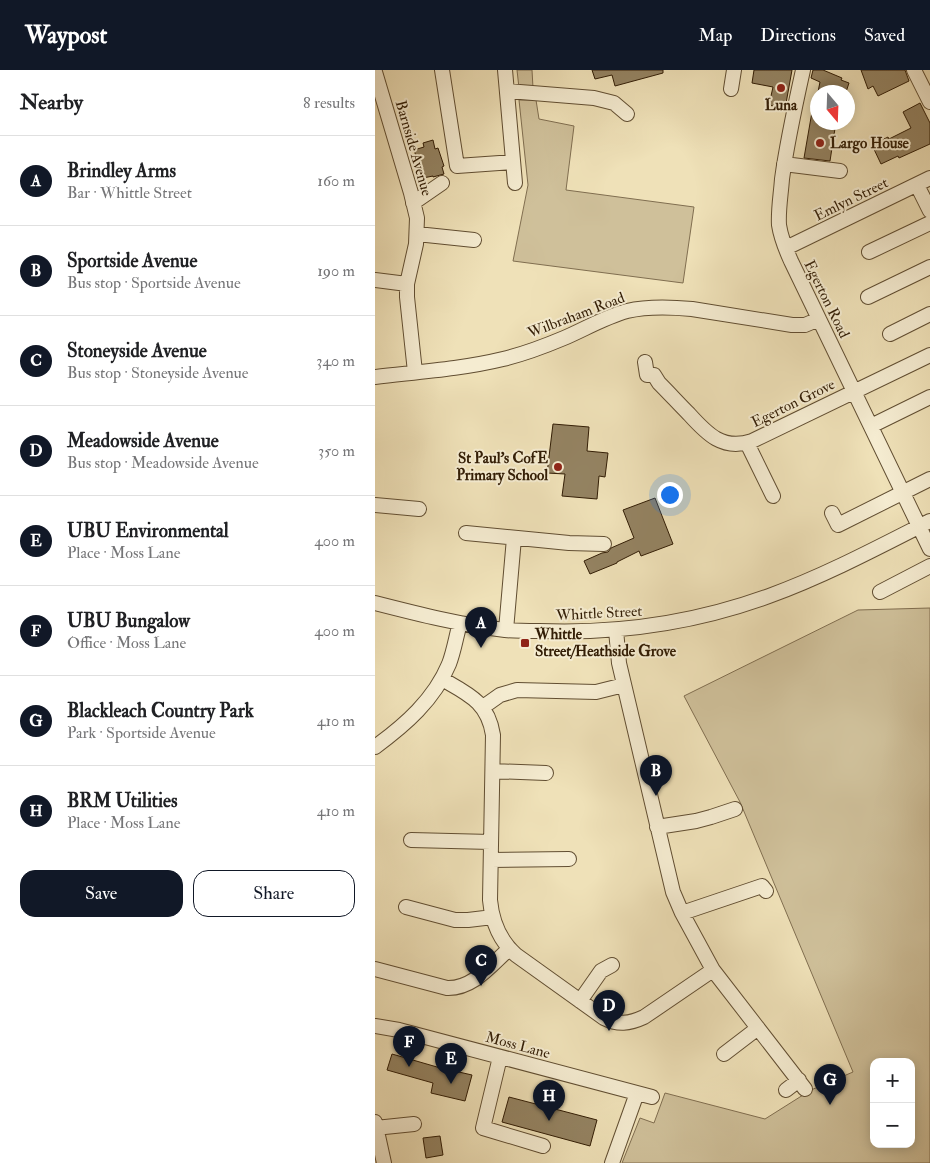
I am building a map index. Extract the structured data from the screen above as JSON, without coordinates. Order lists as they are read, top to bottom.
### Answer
{
  "streets": {
    "street": [
      "Barnside Avenue",
      "Emlyn Street",
      "Egerton Road",
      "Wilbraham Road",
      "Egerton Grove",
      "Whittle Street",
      "Moss Lane"
    ]
  },
  "crossings": [
    ["Barnside Avenue", "Wilbraham Road"],
    ["Emlyn Street", "Egerton Road"],
    ["Egerton Road", "Wilbraham Road"],
    ["Egerton Road", "Egerton Grove"],
    ["Egerton Road", "Whittle Street"]
  ],
  "places": {
    "other": ["Luna", "Largo House", "St Paul's CofE Primary School"],
    "transit": ["Whittle Street/Heathside Grove"]
  },
  "north": "bottom",
  "page": {
    "header": "Waypost",
    "nav": ["Map", "Directions", "Saved"],
    "heading": ["Nearby", "8 results"],
    "list": [
      {
        "mark": "A",
        "name": "Brindley Arms",
        "note": "Bar · Whittle Street",
        "value": "160 m"
      },
      {
        "mark": "B",
        "name": "Sportside Avenue",
        "note": "Bus stop · Sportside Avenue",
        "value": "190 m"
      },
      {
        "mark": "C",
        "name": "Stoneyside Avenue",
        "note": "Bus stop · Stoneyside Avenue",
        "value": "340 m"
      },
      {
        "mark": "D",
        "name": "Meadowside Avenue",
        "note": "Bus stop · Meadowside Avenue",
        "value": "350 m"
      },
      {
        "mark": "E",
        "name": "UBU Environmental",
        "note": "Place · Moss Lane",
        "value": "400 m"
      },
      {
        "mark": "F",
        "name": "UBU Bungalow",
        "note": "Office · Moss Lane",
        "value": "400 m"
      },
      {
        "mark": "G",
        "name": "Blackleach Country Park",
        "note": "Park · Sportside Avenue",
        "value": "410 m"
      },
      {
        "mark": "H",
        "name": "BRM Utilities",
        "note": "Place · Moss Lane",
        "value": "410 m"
      }
    ],
    "pins": [
      "A",
      "B",
      "C",
      "D",
      "F",
      "E",
      "G",
      "H"
    ],
    "buttons": ["Save", "Share"],
    "map_buttons": ["+", "−"]
  }
}
